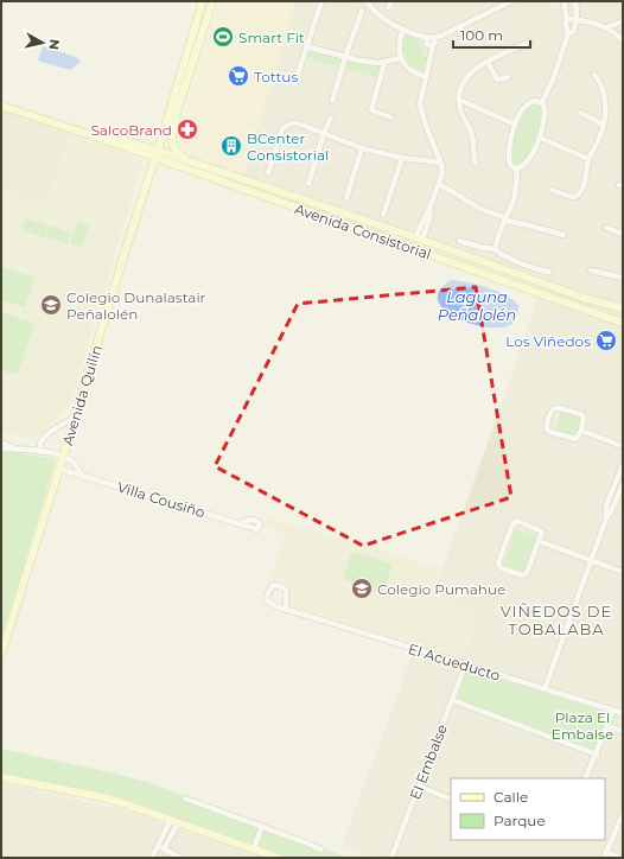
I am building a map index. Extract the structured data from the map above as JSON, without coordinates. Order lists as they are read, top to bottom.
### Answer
{
  "streets": {
    "main road": ["Avenida Consistorial", "Avenida Quilín"],
    "street": ["Villa Cousiño", "El Acueducto", "El Embalse"]
  },
  "crossings": [
    ["Avenida Consistorial", "Avenida Quilín"],
    ["Avenida Quilín", "Villa Cousiño"],
    ["El Acueducto", "El Embalse"]
  ],
  "districts": ["VIÑEDOS DE TOBALABA"],
  "water": ["Laguna Peñalolén"],
  "parks": ["Plaza El Embalse"],
  "places": {
    "sports": ["Smart Fit"],
    "supermarket": ["Tottus", "Los Viñedos"],
    "pharmacy": ["SalcoBrand"],
    "building": ["BCenter Consistorial"],
    "school or university": ["Colegio Dunalastair Peñalolén", "Colegio Pumahue"]
  },
  "legend": ["Calle", "Parque"],
  "scale_bar": "100 m",
  "north": "right"
}
